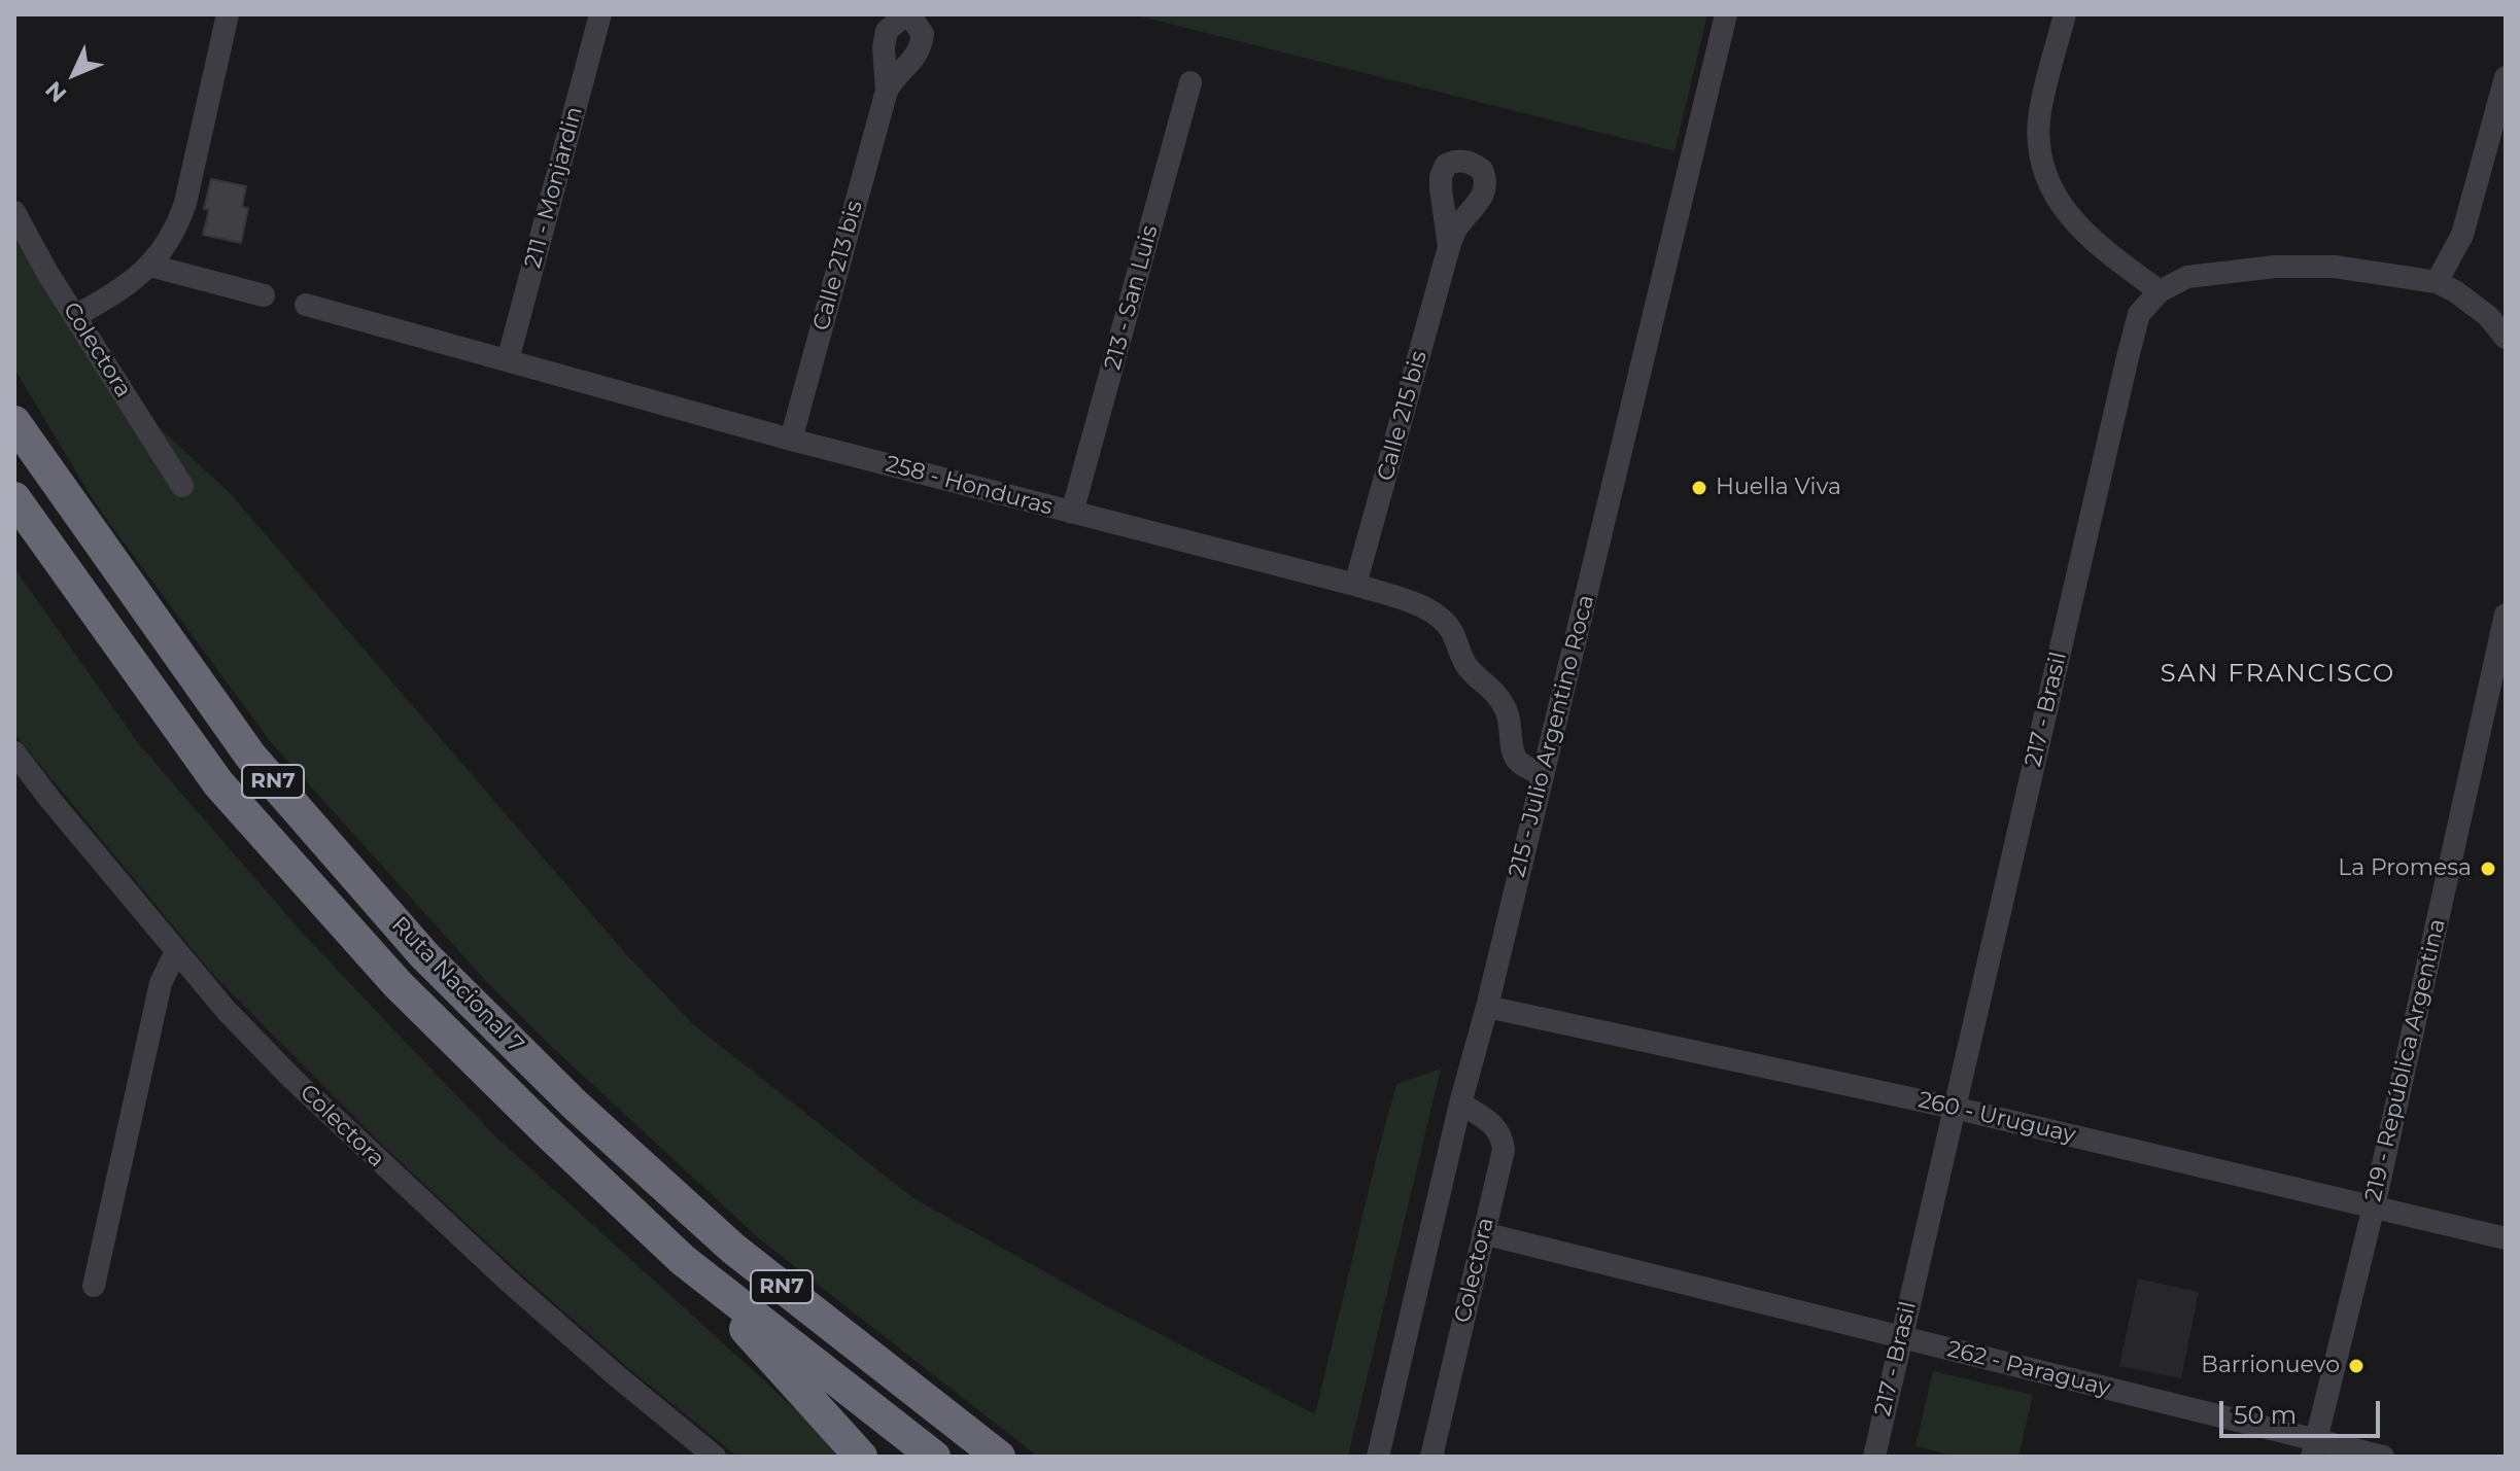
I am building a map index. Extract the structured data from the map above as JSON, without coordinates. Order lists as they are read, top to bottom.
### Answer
{
  "streets": {
    "highway": ["RN7", "Ruta Nacional 7"],
    "street": [
      "211 - Monjardin",
      "Calle 213 bis",
      "213 - San Luis",
      "Colectora",
      "Calle 215 bis",
      "258 - Honduras",
      "217 - Brasil",
      "215 - Julio Argentino Roca",
      "219 - República Argentina",
      "260 - Uruguay",
      "262 - Paraguay"
    ]
  },
  "crossings": [
    ["211 - Monjardin", "258 - Honduras"],
    ["Calle 213 bis", "258 - Honduras"],
    ["213 - San Luis", "258 - Honduras"],
    ["Colectora", "215 - Julio Argentino Roca"],
    ["Colectora", "262 - Paraguay"],
    ["Calle 215 bis", "258 - Honduras"],
    ["258 - Honduras", "215 - Julio Argentino Roca"],
    ["217 - Brasil", "260 - Uruguay"],
    ["217 - Brasil", "262 - Paraguay"],
    ["215 - Julio Argentino Roca", "260 - Uruguay"],
    ["219 - República Argentina", "260 - Uruguay"],
    ["219 - República Argentina", "262 - Paraguay"]
  ],
  "districts": ["SAN FRANCISCO"],
  "places": ["Huella Viva", "La Promesa", "Barrionuevo"],
  "scale_bar": "50 m",
  "north": "bottom left"
}
